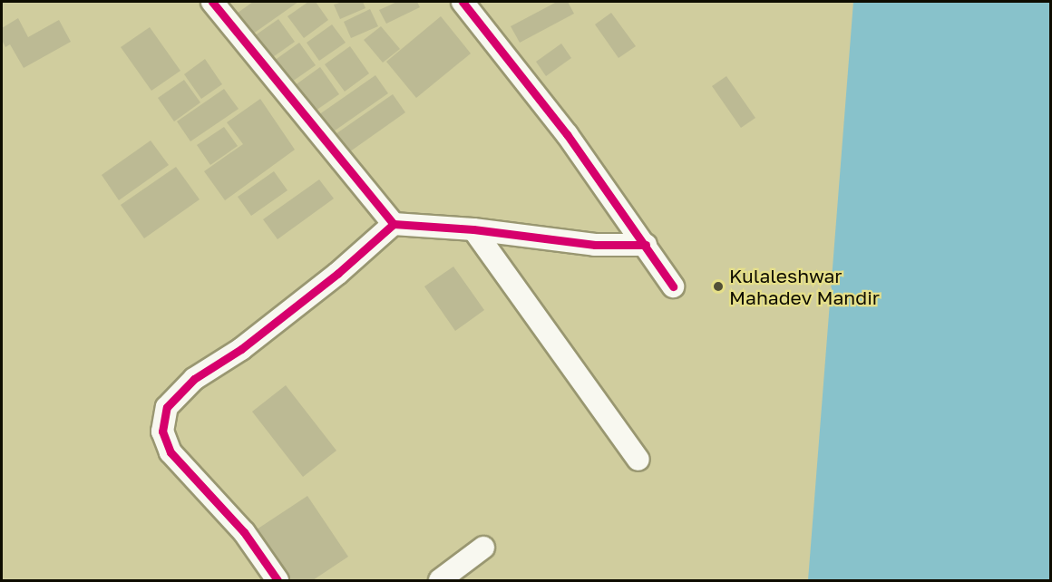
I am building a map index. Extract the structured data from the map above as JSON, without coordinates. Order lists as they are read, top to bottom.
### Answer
{
  "places": ["Kulaleshwar Mahadev Mandir"]
}
